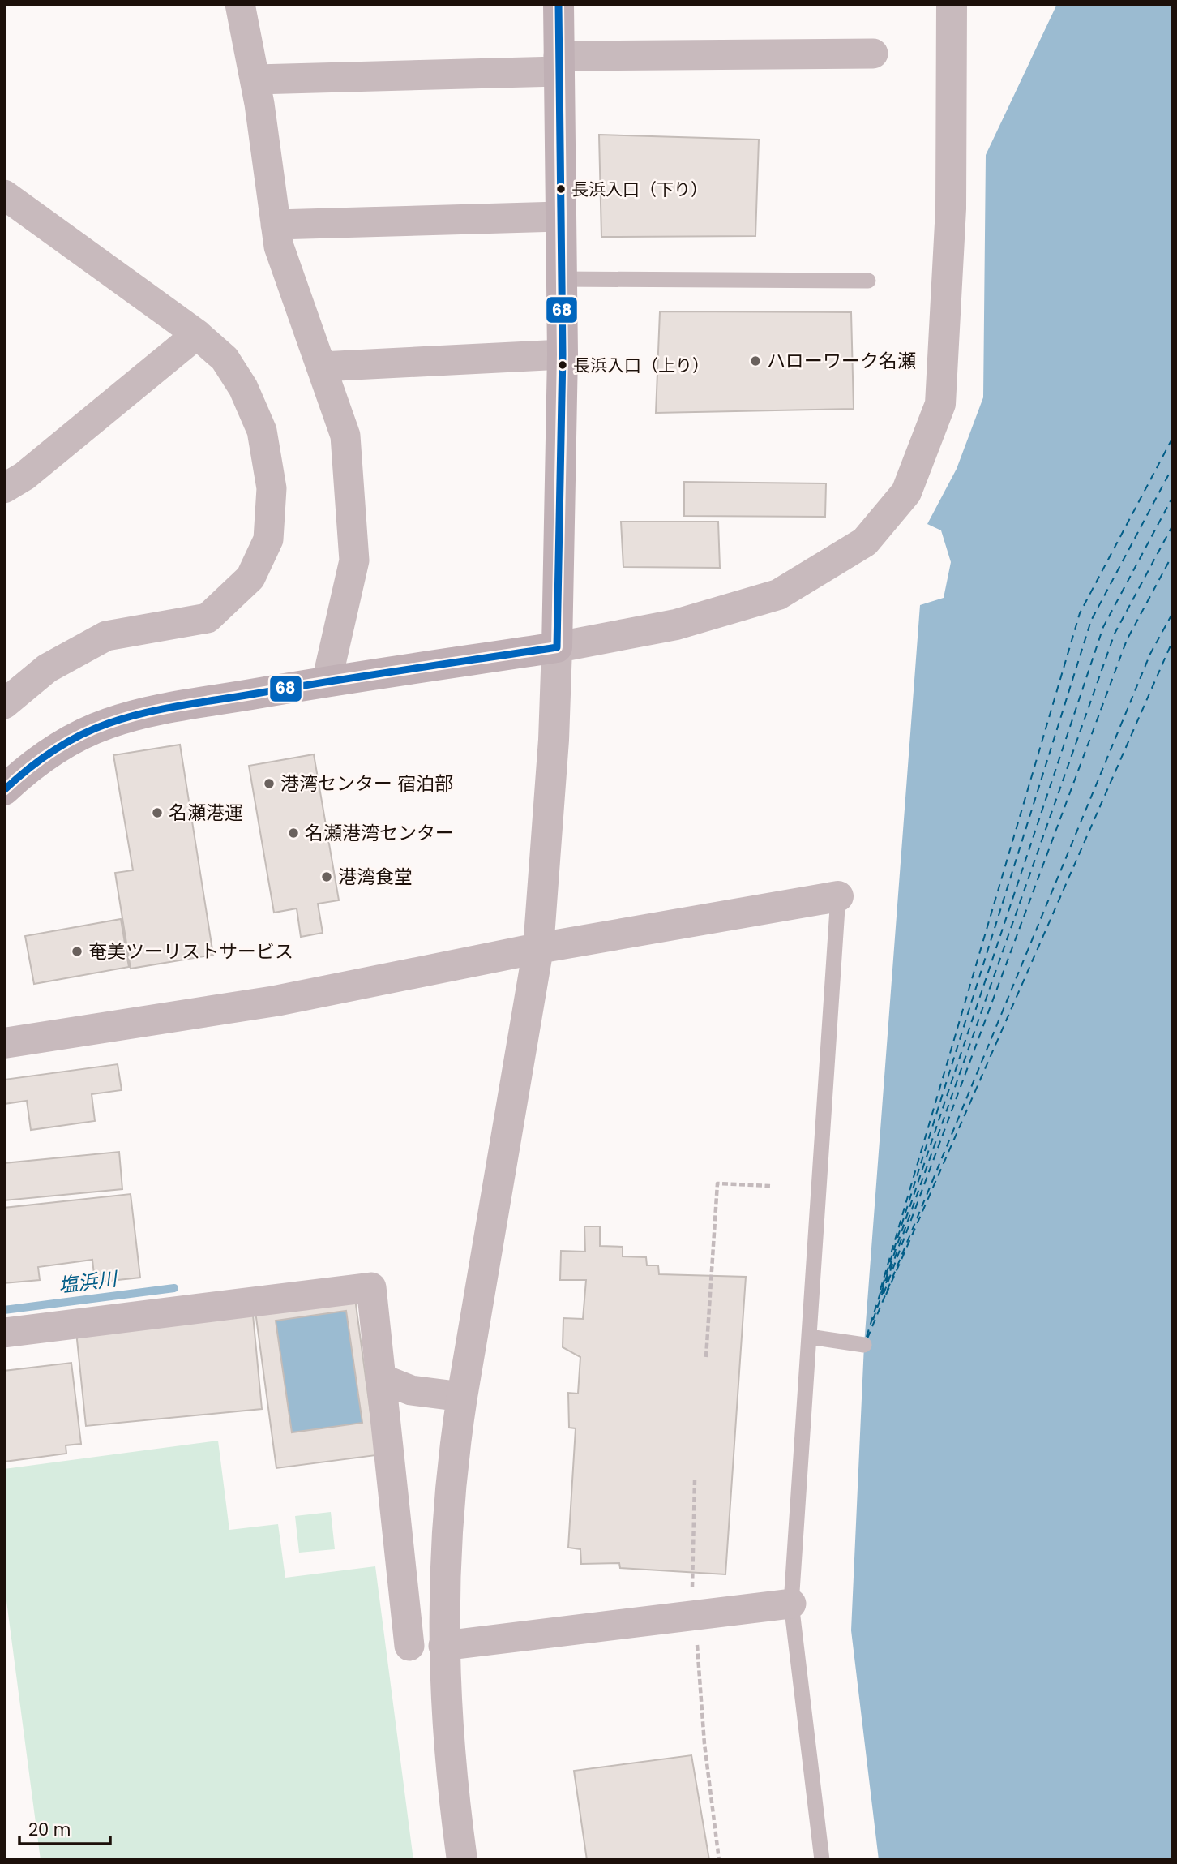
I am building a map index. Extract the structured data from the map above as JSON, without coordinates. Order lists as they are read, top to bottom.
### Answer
{
  "water": ["塩浜川"],
  "places": [
    "長浜入口（下り）",
    "ハローワーク名瀬",
    "長浜入口（上り）",
    "港湾センター 宿泊部",
    "名瀬港運",
    "名瀬港湾センター",
    "港湾食堂",
    "奄美ツーリストサービス"
  ],
  "lines": ["transit line 68"],
  "scale_bar": "20 m"
}
